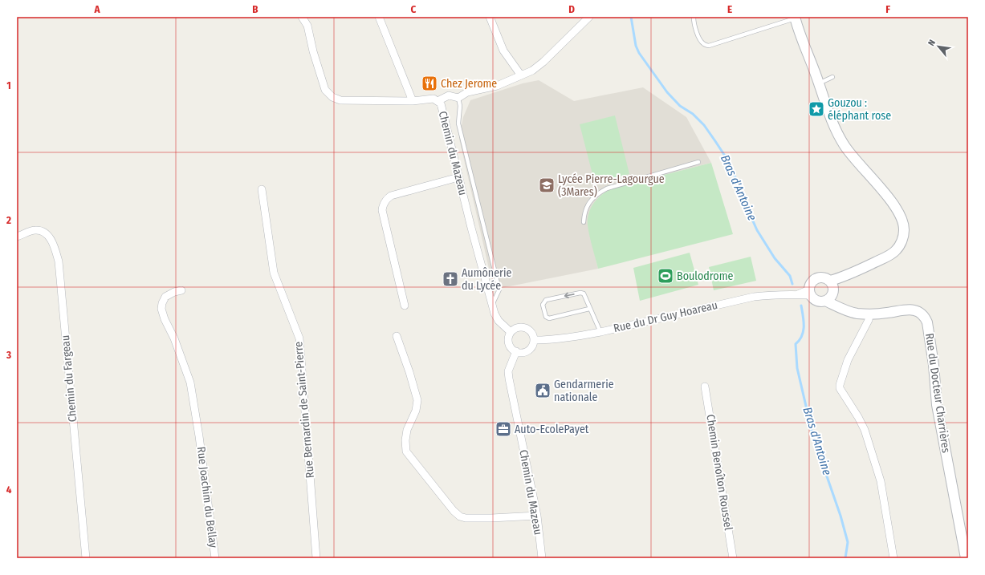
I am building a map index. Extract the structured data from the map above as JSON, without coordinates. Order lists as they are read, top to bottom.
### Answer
{
  "streets": {
    "street": [
      "Chemin du Mazeau",
      "Rue du Dr Guy Hoareau",
      "Chemin du Fargeau",
      "Rue du Docteur Charrières",
      "Rue Bernardin de Saint-Pierre",
      "Chemin Benoîton Roussel",
      "Rue Joachim du Bellay"
    ]
  },
  "crossings": [
    ["Chemin du Mazeau", "Rue du Dr Guy Hoareau"],
    ["Rue du Dr Guy Hoareau", "Rue du Docteur Charrières"]
  ],
  "water": ["Bras d'Antoine"],
  "places": {
    "restaurant": ["Chez Jerome"],
    "place": ["Gouzou : éléphant rose"],
    "school or university": ["Lycée Pierre-Lagourgue (3Mares)"],
    "sports": ["Boulodrome"],
    "church": ["Aumônerie du Lycée"],
    "public building": ["Gendarmerie nationale"],
    "office": ["Auto-EcolePayet"]
  },
  "north": "top left",
  "grid": {
    "columns": [
      "A",
      "B",
      "C",
      "D",
      "E",
      "F"
    ],
    "rows": [
      "1",
      "2",
      "3",
      "4"
    ]
  }
}
